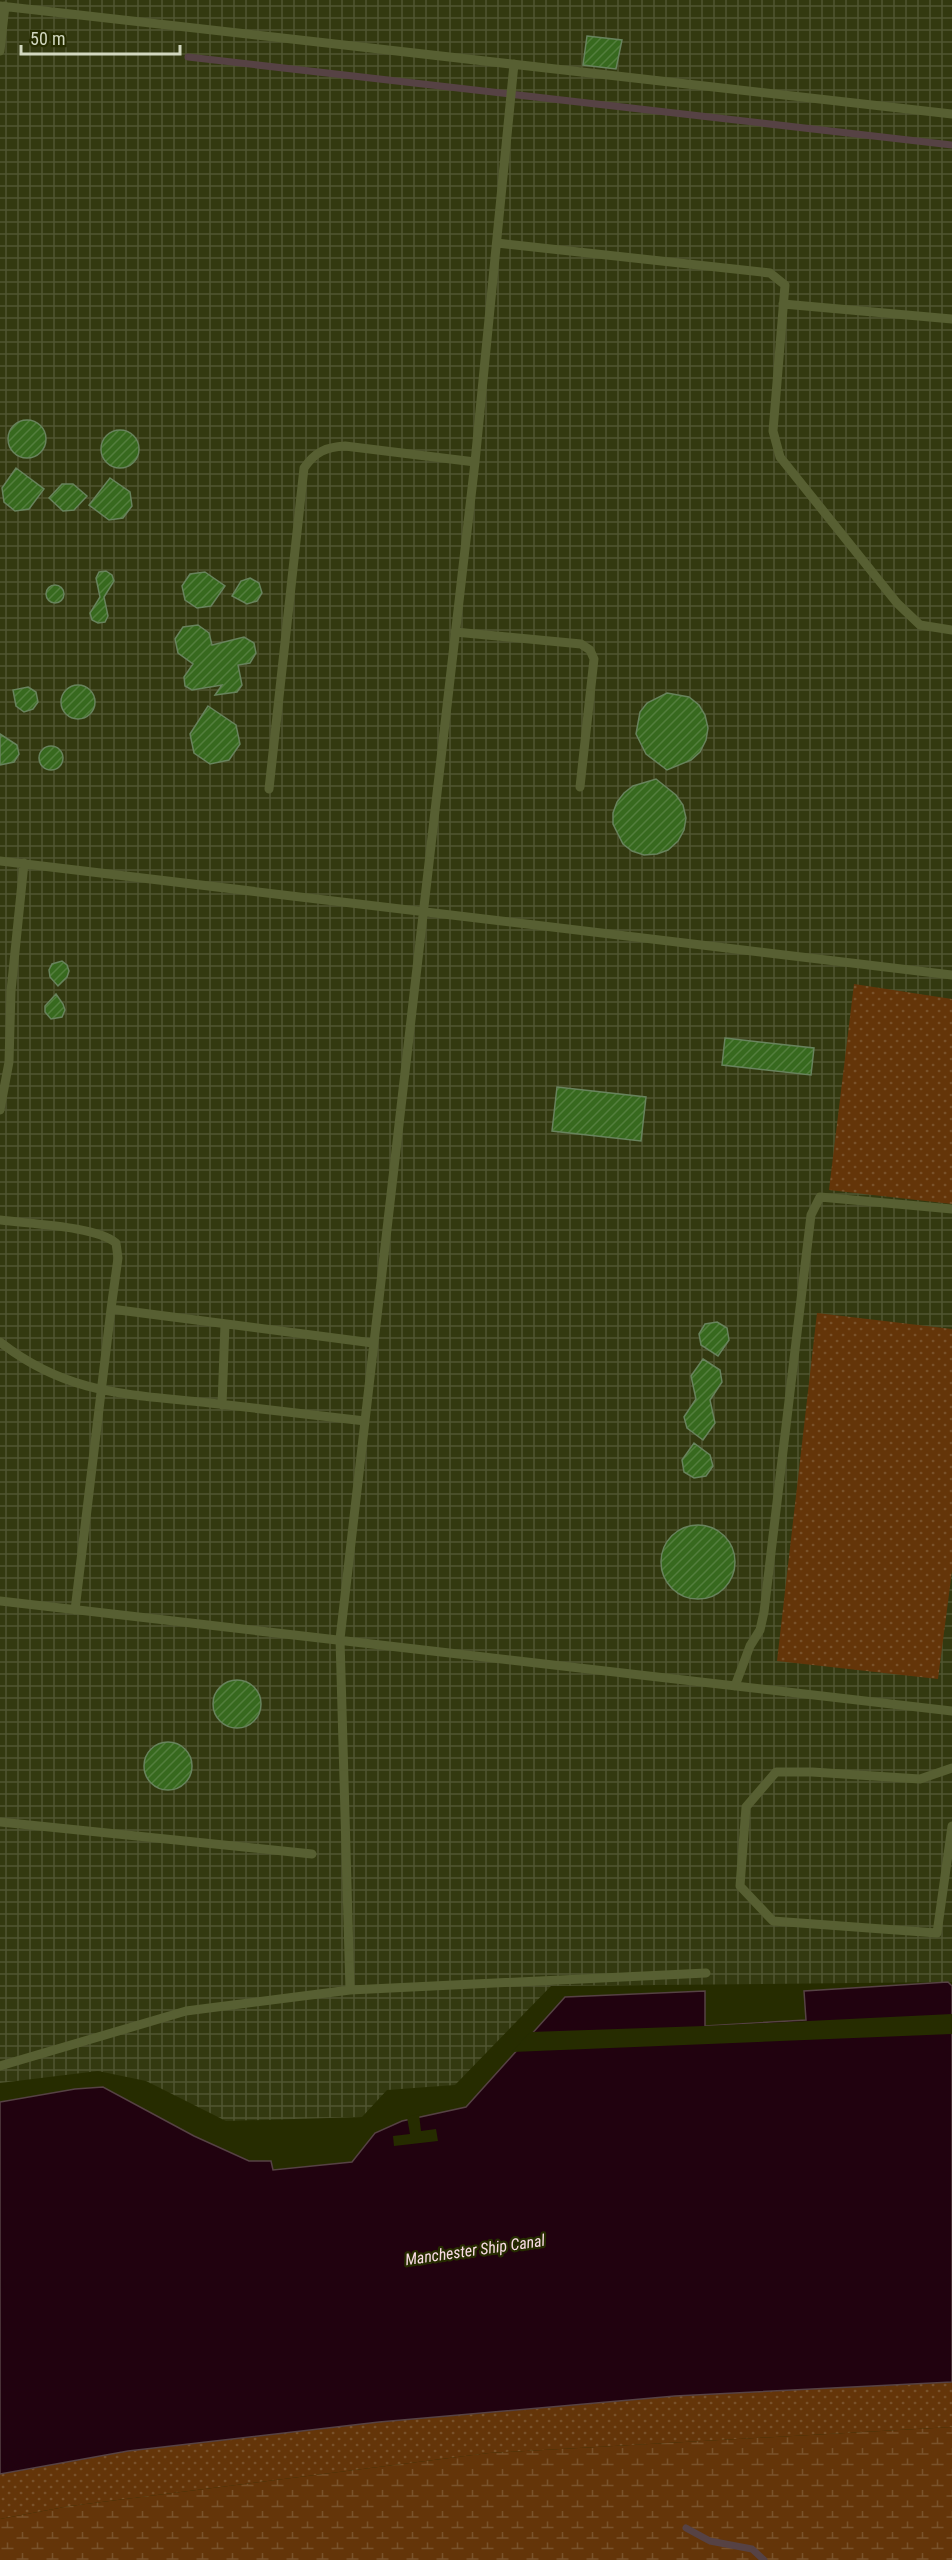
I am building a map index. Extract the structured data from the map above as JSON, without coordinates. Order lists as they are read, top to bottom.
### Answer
{
  "water": ["Manchester Ship Canal"],
  "scale_bar": "50 m"
}
